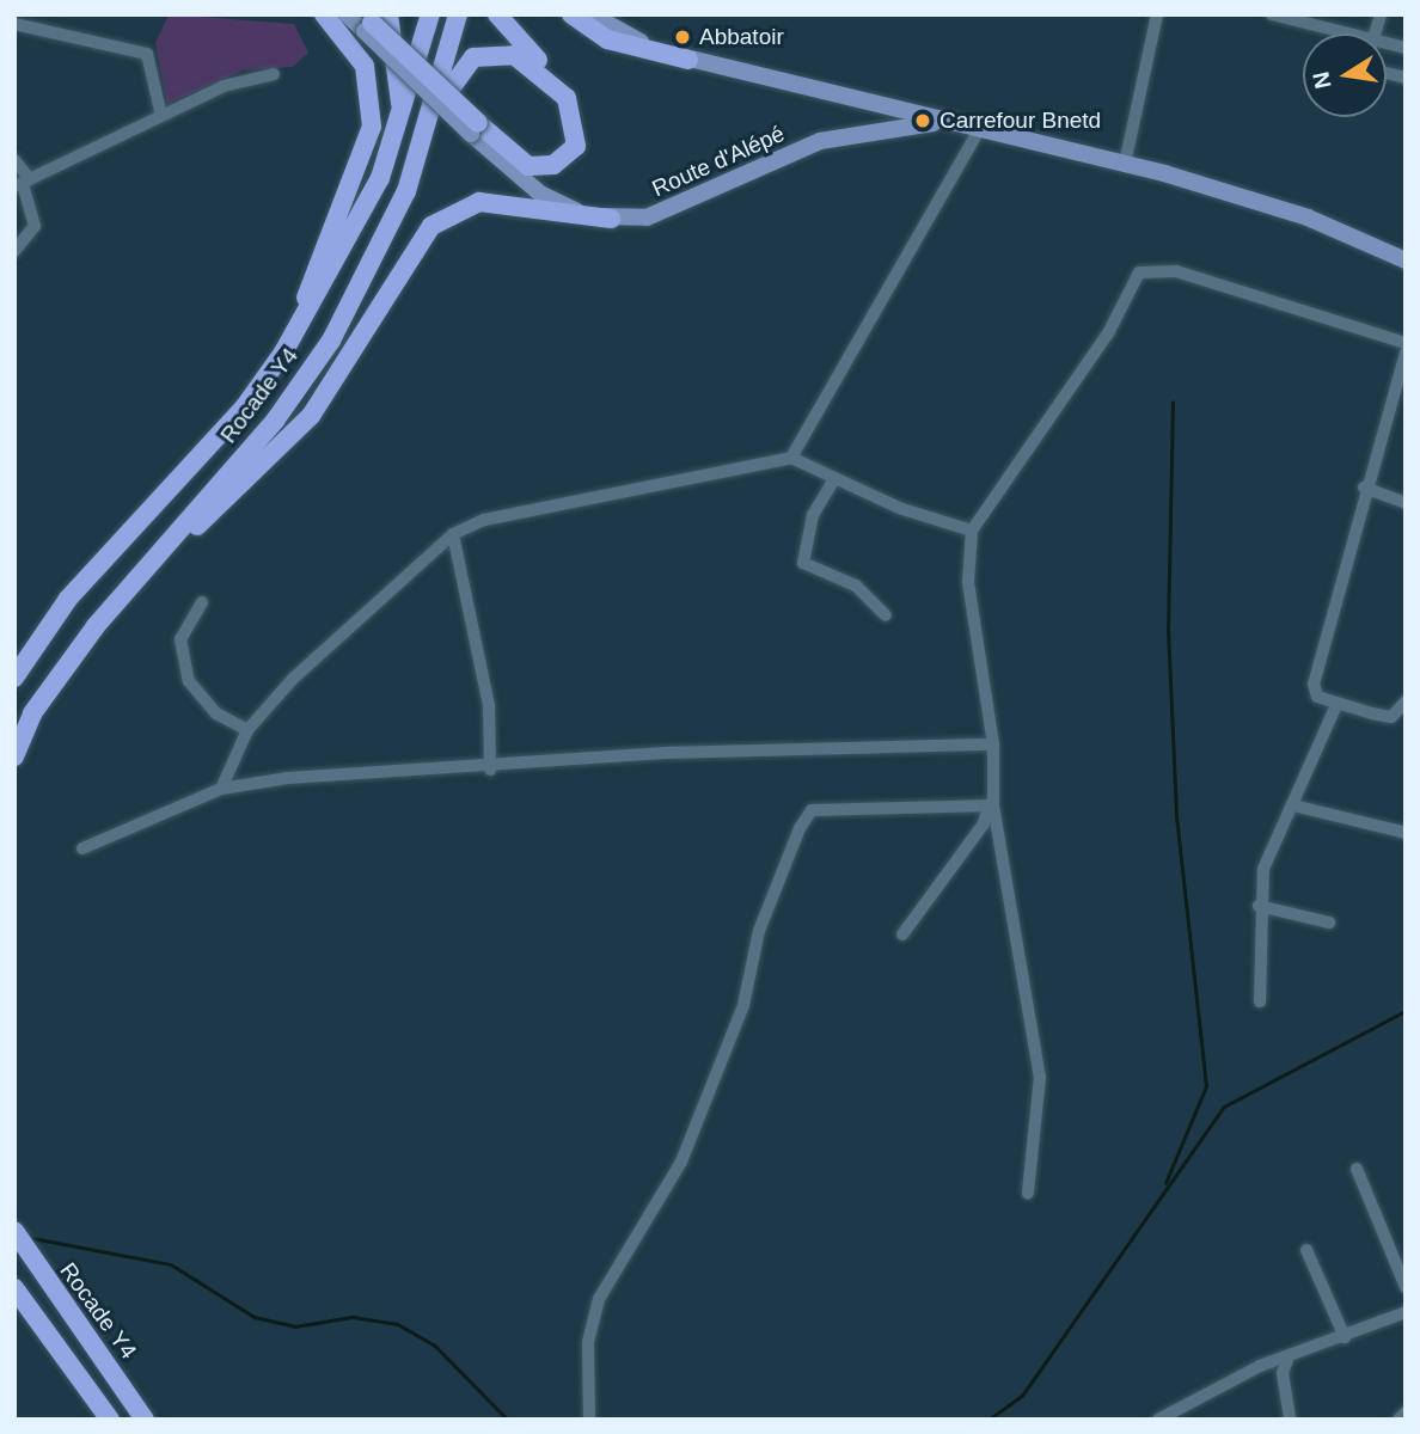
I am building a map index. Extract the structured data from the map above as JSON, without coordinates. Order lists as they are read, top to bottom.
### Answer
{
  "streets": {
    "highway": ["Rocade Y4"],
    "main road": ["Route d'Alépé"]
  },
  "places": ["Abbatoir", "Carrefour Bnetd"],
  "north": "left"
}
